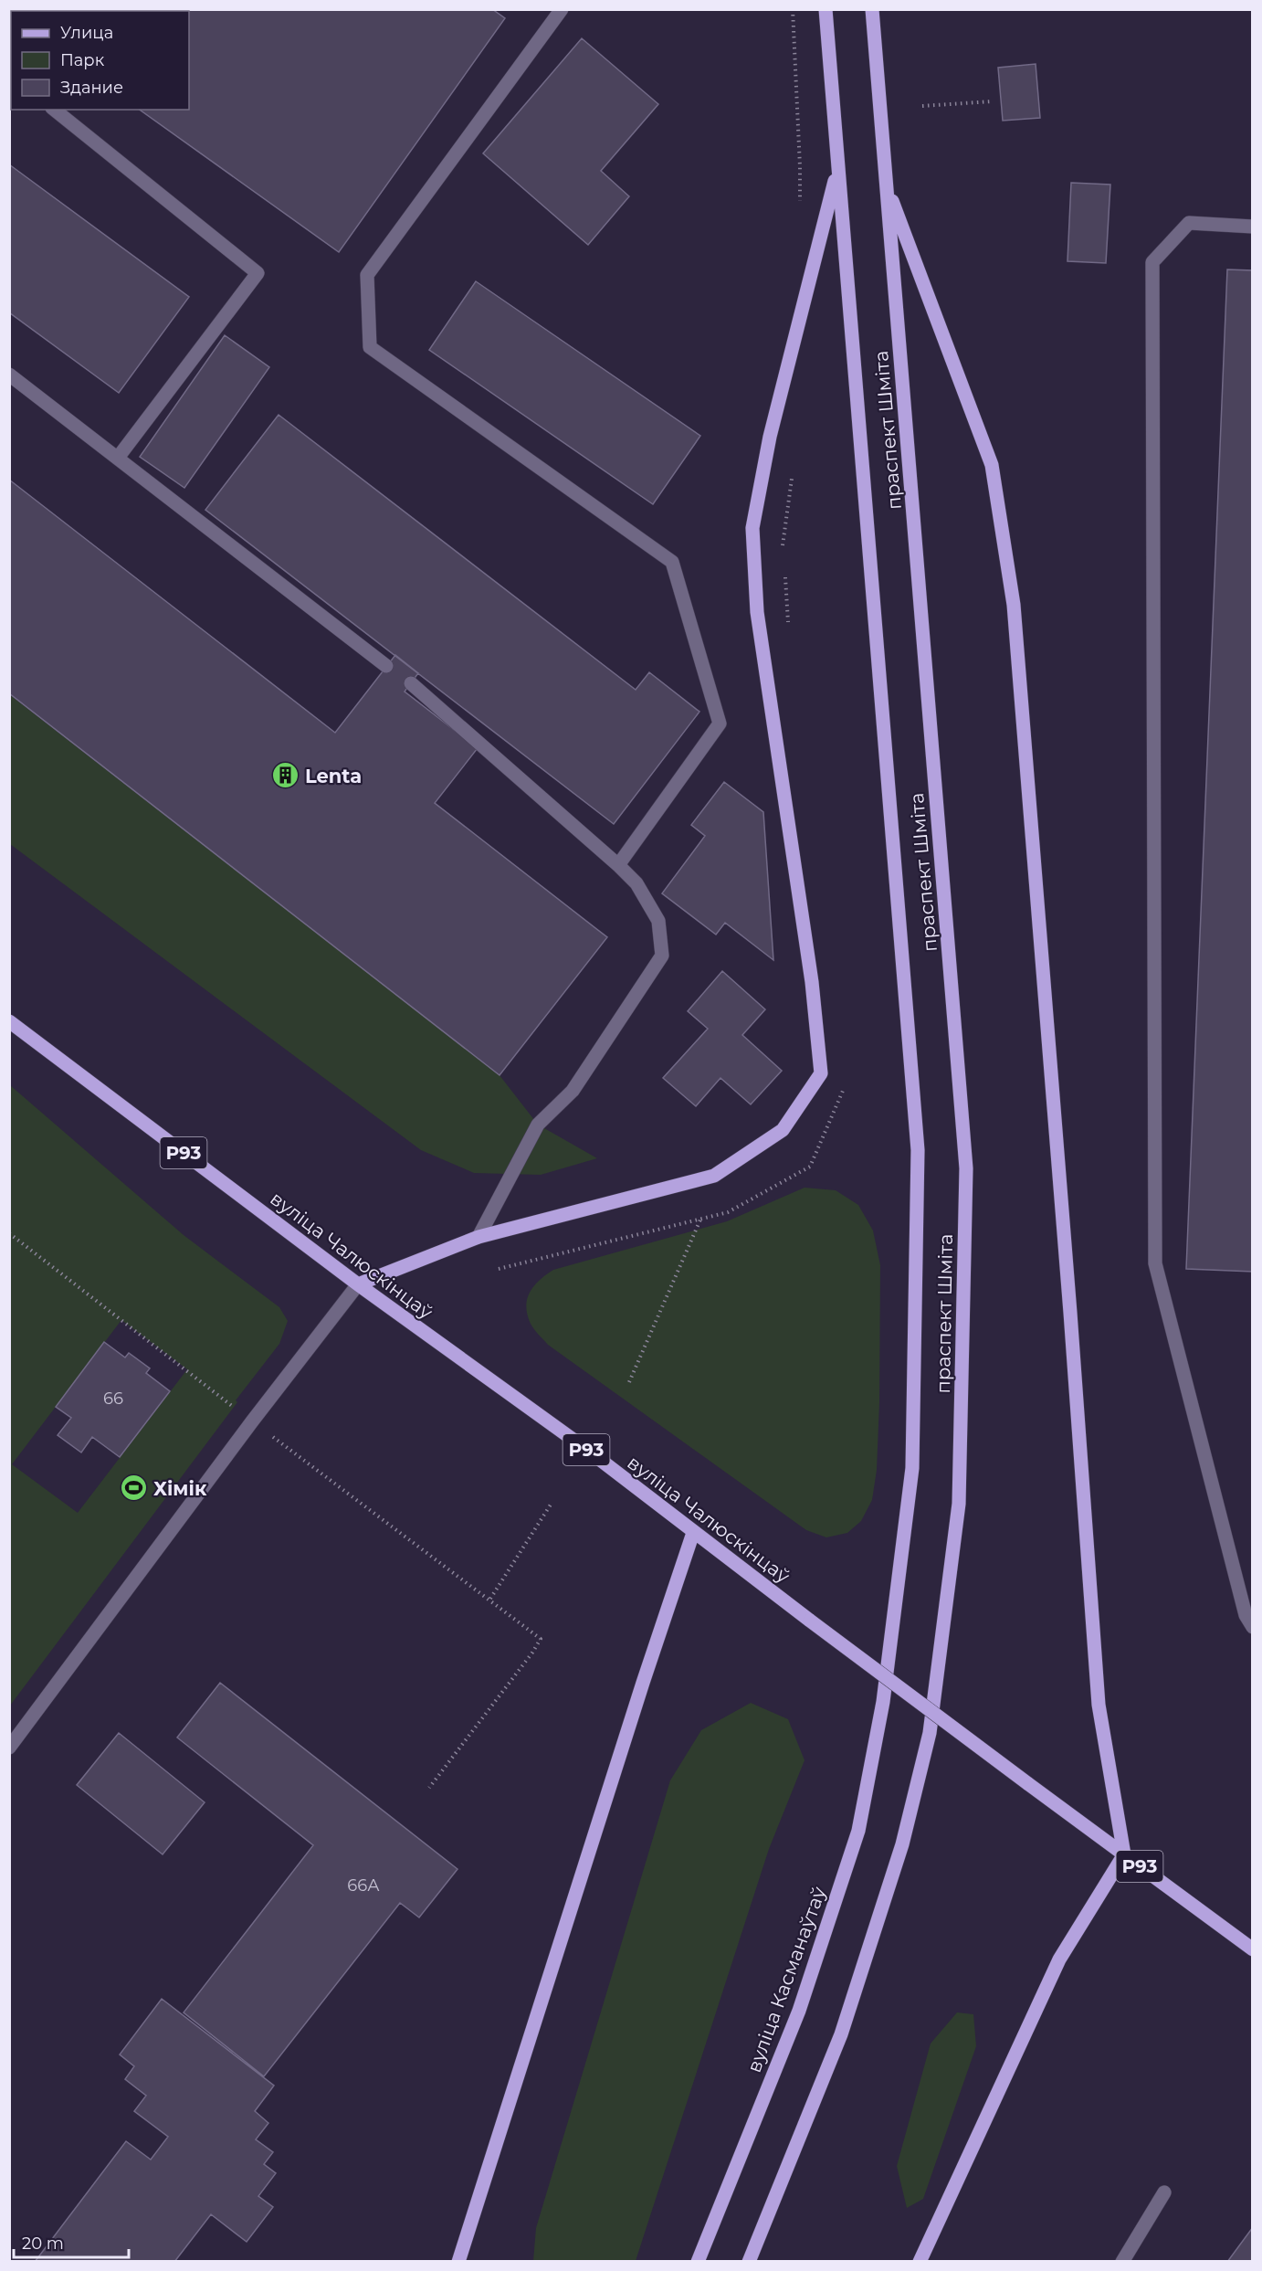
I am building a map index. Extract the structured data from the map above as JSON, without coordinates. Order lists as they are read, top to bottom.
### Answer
{
  "streets": {
    "main road": [
      "праспект Шміта",
      "Р93",
      "вуліца Чалюскінцаў",
      "вуліца Касманаўтаў"
    ]
  },
  "crossings": [
    ["праспект Шміта", "вуліца Касманаўтаў"]
  ],
  "places": {
    "building": ["Lenta"],
    "sports": ["Хімік"]
  },
  "house_numbers": ["66", "66А"],
  "legend": ["Улица", "Парк", "Здание"],
  "scale_bar": "20 m"
}
